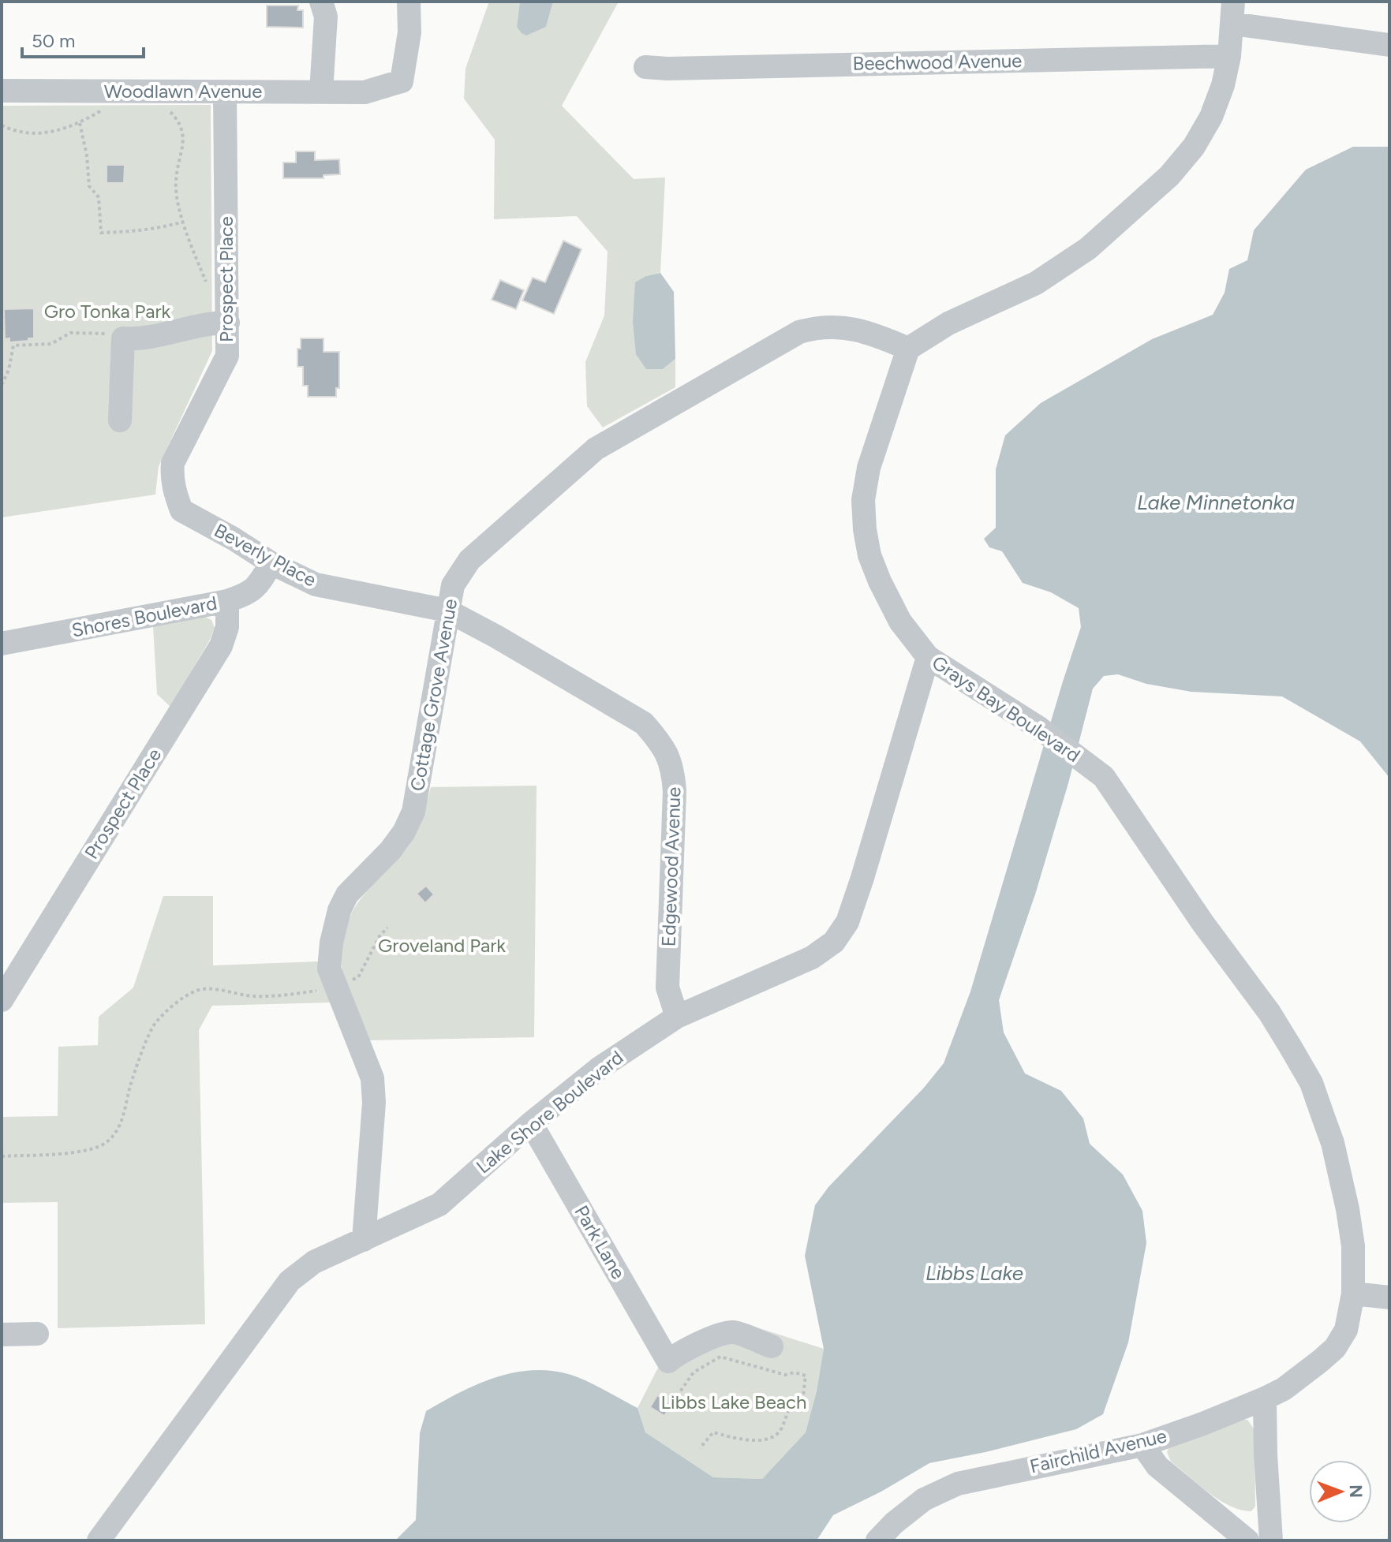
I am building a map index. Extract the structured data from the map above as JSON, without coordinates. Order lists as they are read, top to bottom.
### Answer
{
  "streets": {
    "street": [
      "Beechwood Avenue",
      "Woodlawn Avenue",
      "Prospect Place",
      "Beverly Place",
      "Shores Boulevard",
      "Cottage Grove Avenue",
      "Grays Bay Boulevard",
      "Edgewood Avenue",
      "Lake Shore Boulevard",
      "Park Lane",
      "Fairchild Avenue"
    ]
  },
  "crossings": [
    ["Woodlawn Avenue", "Prospect Place"],
    ["Prospect Place", "Beverly Place"],
    ["Prospect Place", "Shores Boulevard"],
    ["Beverly Place", "Shores Boulevard"],
    ["Beverly Place", "Cottage Grove Avenue"],
    ["Beverly Place", "Edgewood Avenue"],
    ["Cottage Grove Avenue", "Grays Bay Boulevard"],
    ["Cottage Grove Avenue", "Edgewood Avenue"],
    ["Cottage Grove Avenue", "Lake Shore Boulevard"],
    ["Grays Bay Boulevard", "Lake Shore Boulevard"],
    ["Grays Bay Boulevard", "Fairchild Avenue"],
    ["Edgewood Avenue", "Lake Shore Boulevard"],
    ["Lake Shore Boulevard", "Park Lane"]
  ],
  "water": ["Lake Minnetonka", "Libbs Lake"],
  "parks": ["Gro Tonka Park", "Groveland Park", "Libbs Lake Beach"],
  "scale_bar": "50 m",
  "north": "right"
}
